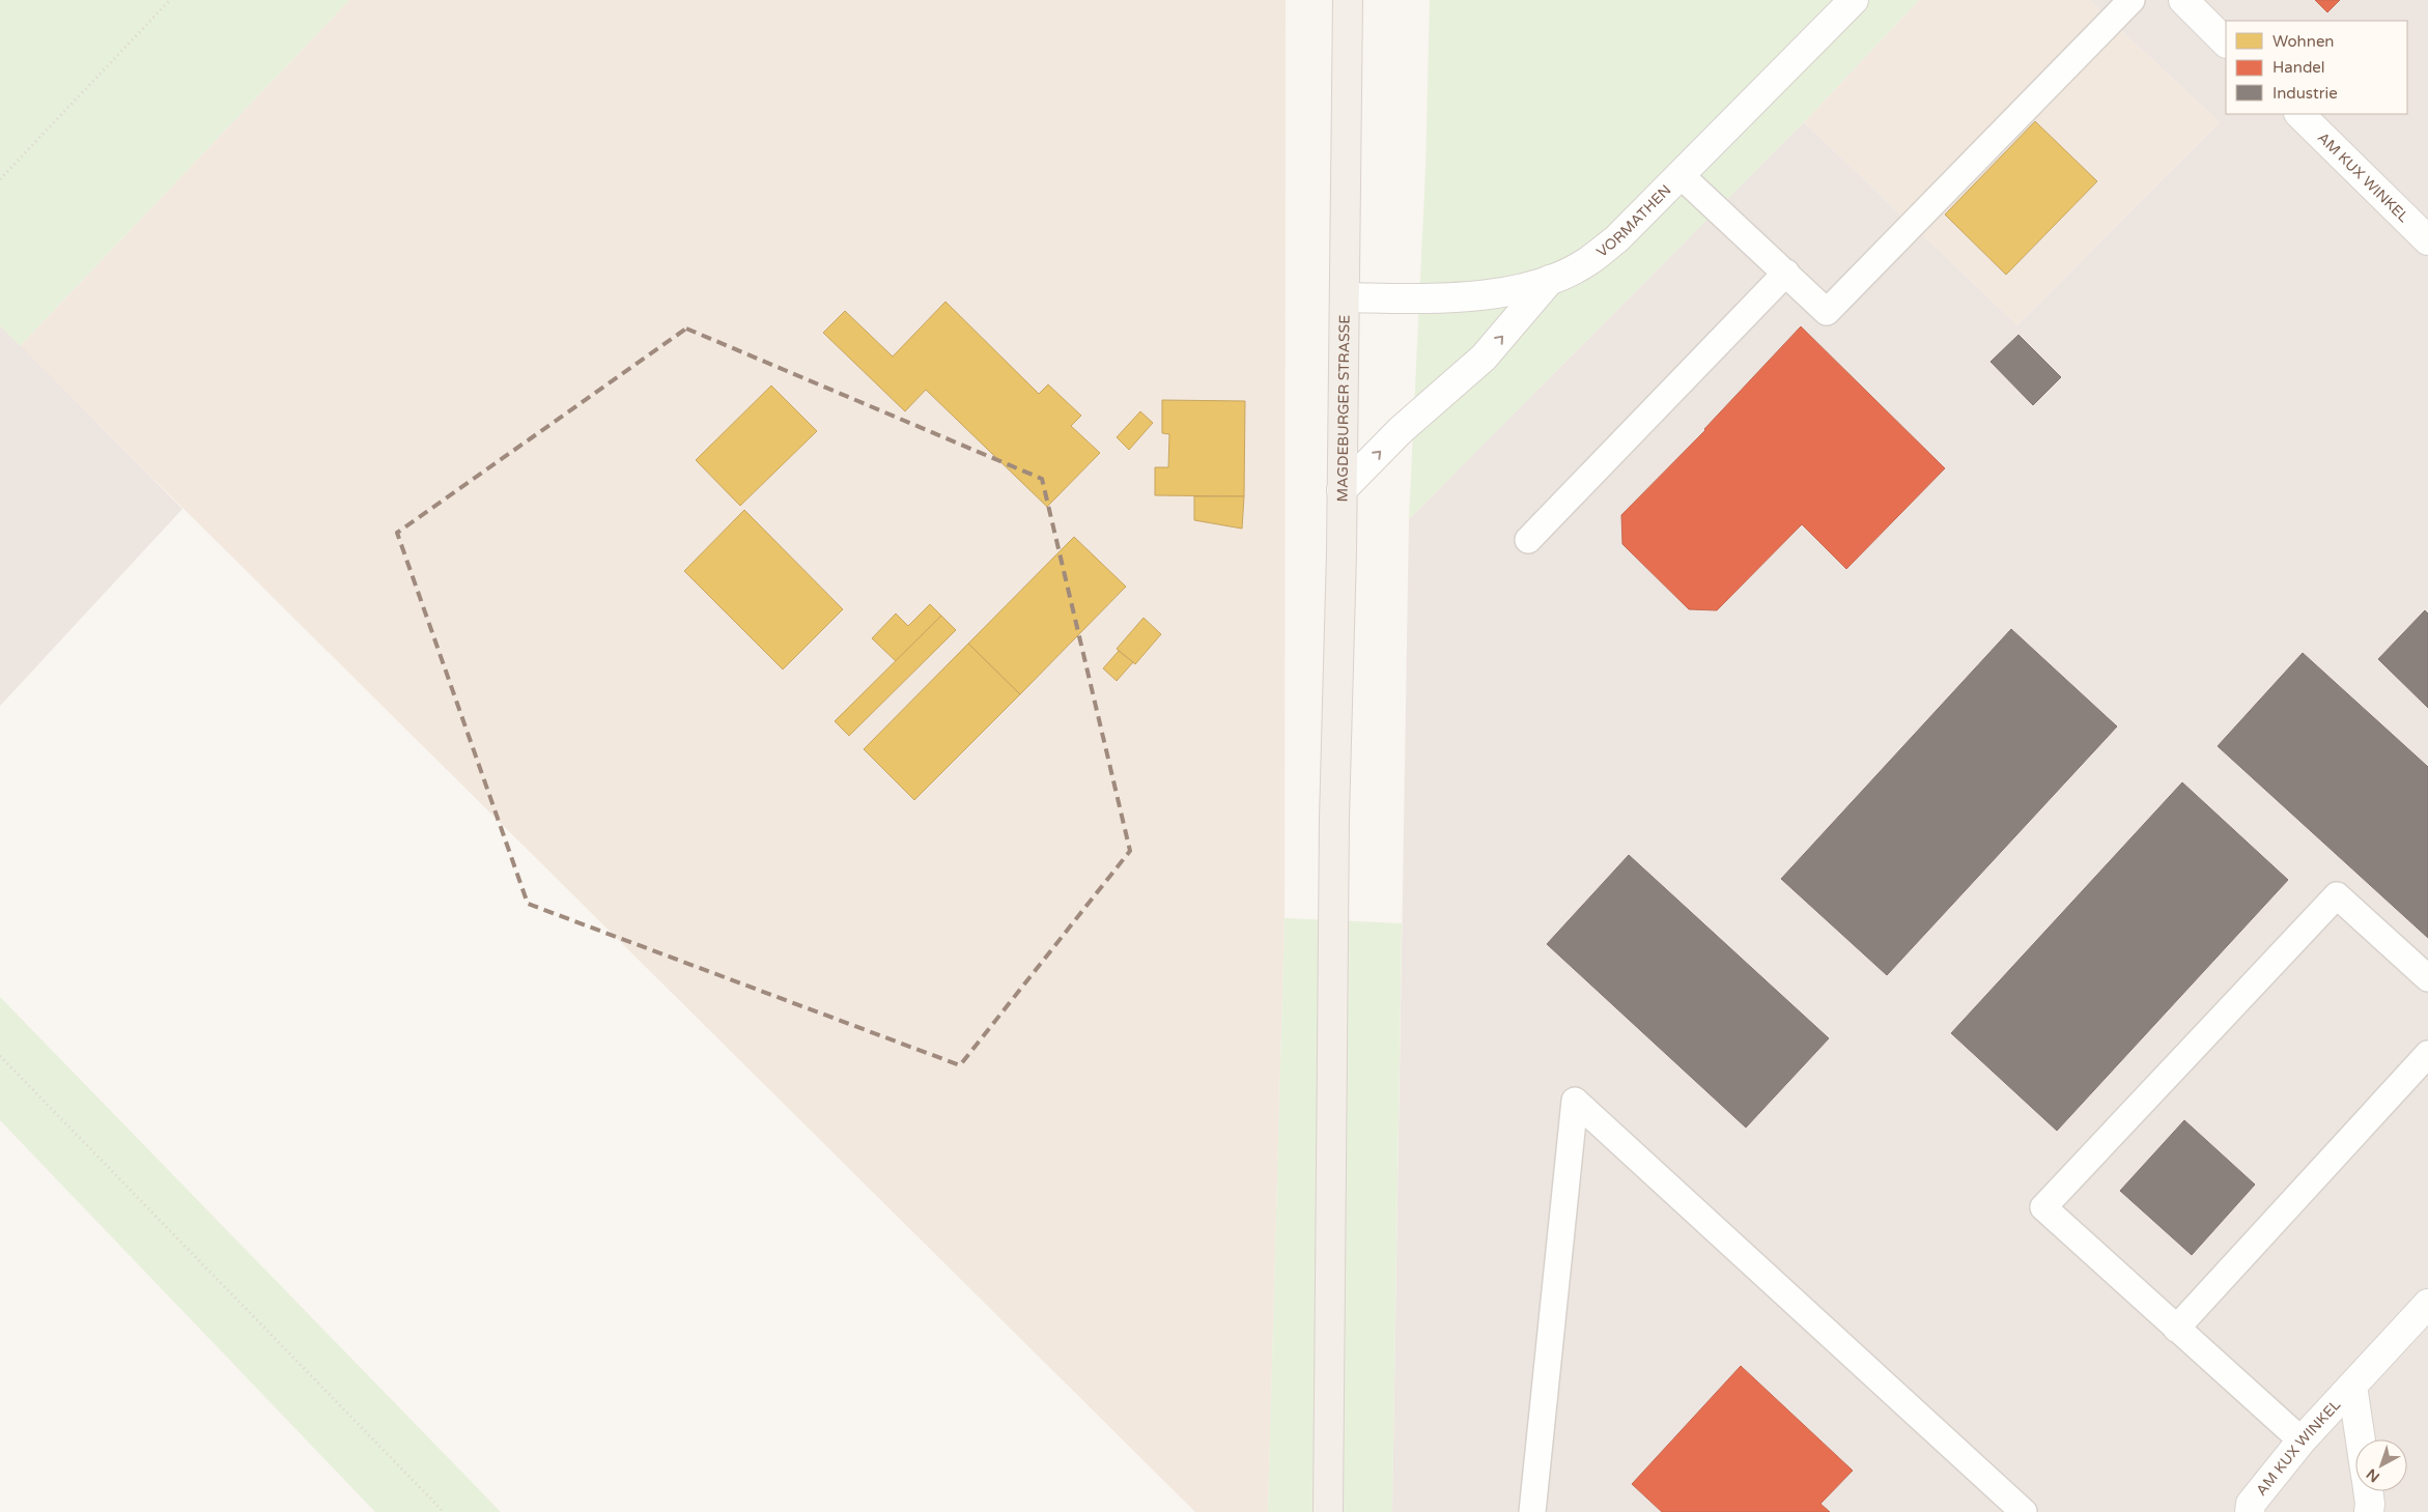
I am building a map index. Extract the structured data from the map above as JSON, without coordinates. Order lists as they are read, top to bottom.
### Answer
{
  "streets": {
    "main road": ["MAGDEBURGER STRASSE"],
    "street": ["AM KUX WINKEL", "VORMATHEN"]
  },
  "crossings": [
    ["VORMATHEN", "MAGDEBURGER STRASSE"]
  ],
  "legend": ["Wohnen", "Handel", "Industrie"],
  "north": "bottom left"
}
